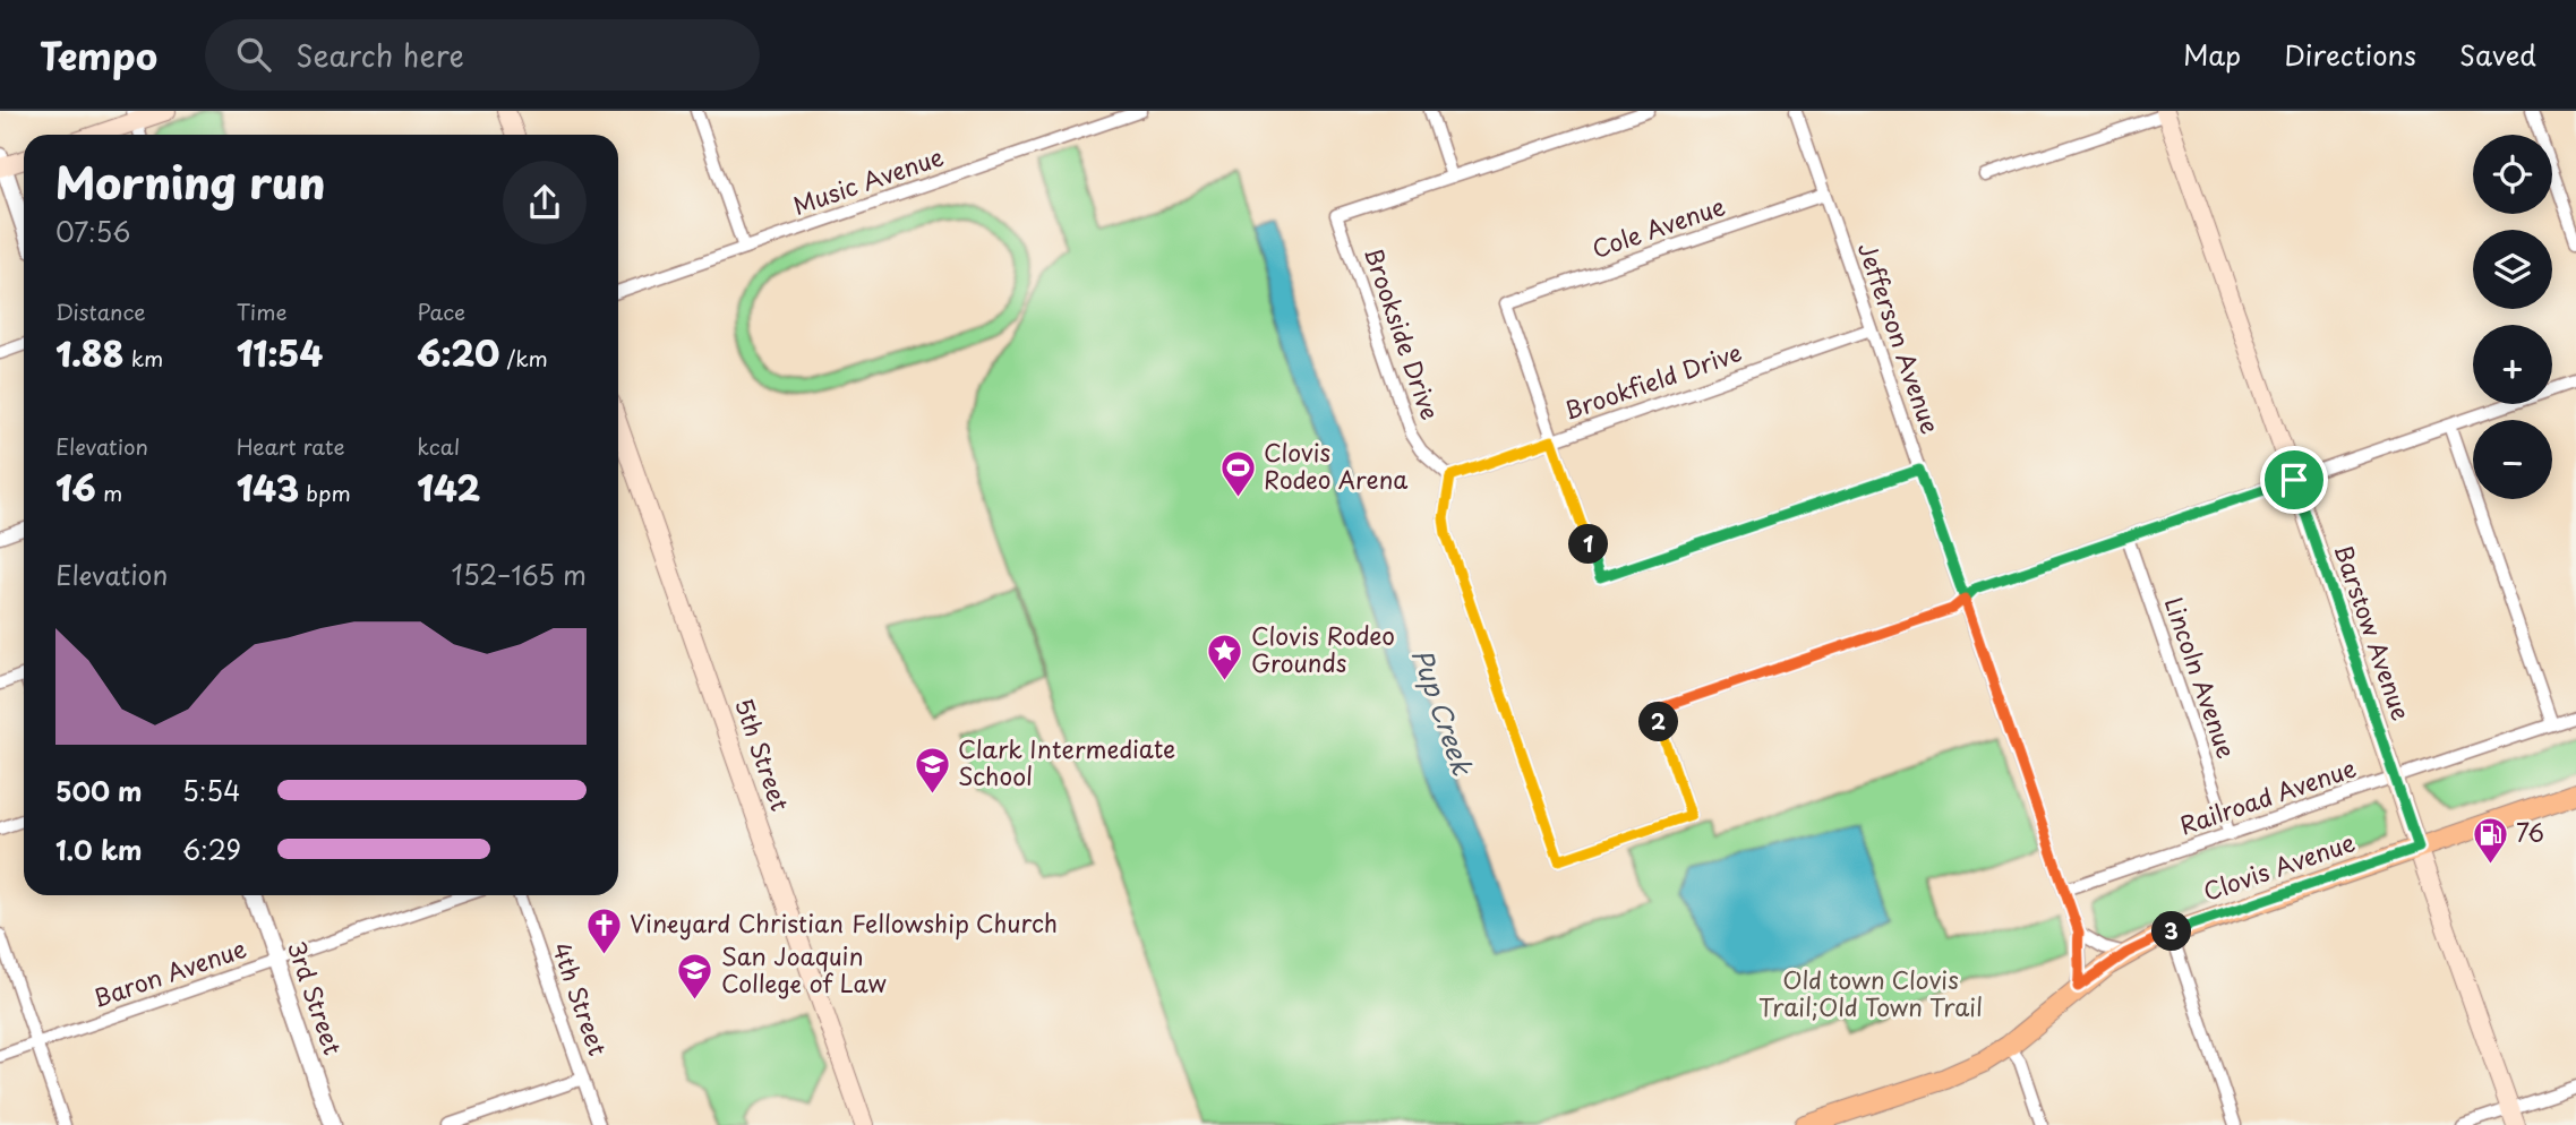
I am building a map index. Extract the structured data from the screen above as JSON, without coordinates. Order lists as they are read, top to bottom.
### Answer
{
  "streets": {
    "main road": ["Barstow Avenue", "5th Street", "Clovis Avenue"],
    "street": [
      "Music Avenue",
      "Cole Avenue",
      "Brookside Drive",
      "Jefferson Avenue",
      "Brookfield Drive",
      "Lincoln Avenue",
      "Railroad Avenue",
      "Baron Avenue",
      "3rd Street",
      "4th Street"
    ]
  },
  "crossings": [
    ["Cole Avenue", "Jefferson Avenue"],
    ["Cole Avenue", "Brookfield Drive"],
    ["Brookside Drive", "Brookfield Drive"],
    ["Jefferson Avenue", "Brookfield Drive"],
    ["Jefferson Avenue", "Railroad Avenue"],
    ["Jefferson Avenue", "Clovis Avenue"],
    ["Barstow Avenue", "Railroad Avenue"],
    ["Barstow Avenue", "Clovis Avenue"],
    ["Lincoln Avenue", "Railroad Avenue"],
    ["Baron Avenue", "3rd Street"]
  ],
  "water": ["Pup Creek"],
  "parks": ["Old town Clovis Trail;Old Town Trail"],
  "places": {
    "sports": ["Clovis Rodeo Arena"],
    "place": ["Clovis Rodeo Grounds"],
    "school or university": ["Clark Intermediate School", "San Joaquin College of Law"],
    "fuel station": ["76"],
    "church": ["Vineyard Christian Fellowship Church"]
  },
  "page": {
    "header": "Tempo",
    "search": "Search here",
    "nav": ["Map", "Directions", "Saved"],
    "map_buttons": ["+", "−"],
    "heading": ["Morning run", "07:56"],
    "stats": [
      ["Distance", "1.88 km"],
      ["Time", "11:54"],
      ["Pace", "6:20 /km"],
      ["Elevation", "16 m"],
      ["Heart rate", "143 bpm"],
      ["kcal", "142"]
    ],
    "pins": ["1", "2", "3"],
    "chart": ["Elevation", "152–165 m"],
    "list": [
      {
        "name": "500 m",
        "note": "5:54"
      },
      {
        "name": "1.0 km",
        "note": "6:29"
      }
    ]
  }
}
